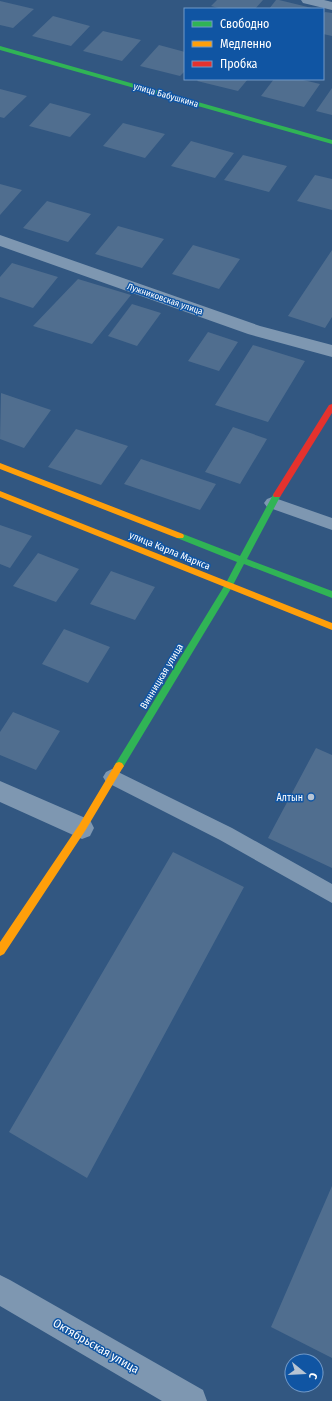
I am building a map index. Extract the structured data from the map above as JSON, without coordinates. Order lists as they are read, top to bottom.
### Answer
{
  "streets": {
    "street": [
      "улица Бабушкина",
      "Лужниковская улица",
      "улица Карла Маркса",
      "Винницкая улица",
      "Октябрьская улица"
    ]
  },
  "crossings": [
    ["улица Карла Маркса", "Винницкая улица"]
  ],
  "places": ["Алтын"],
  "legend": ["Свободно", "Медленно", "Пробка"],
  "north": "right"
}
